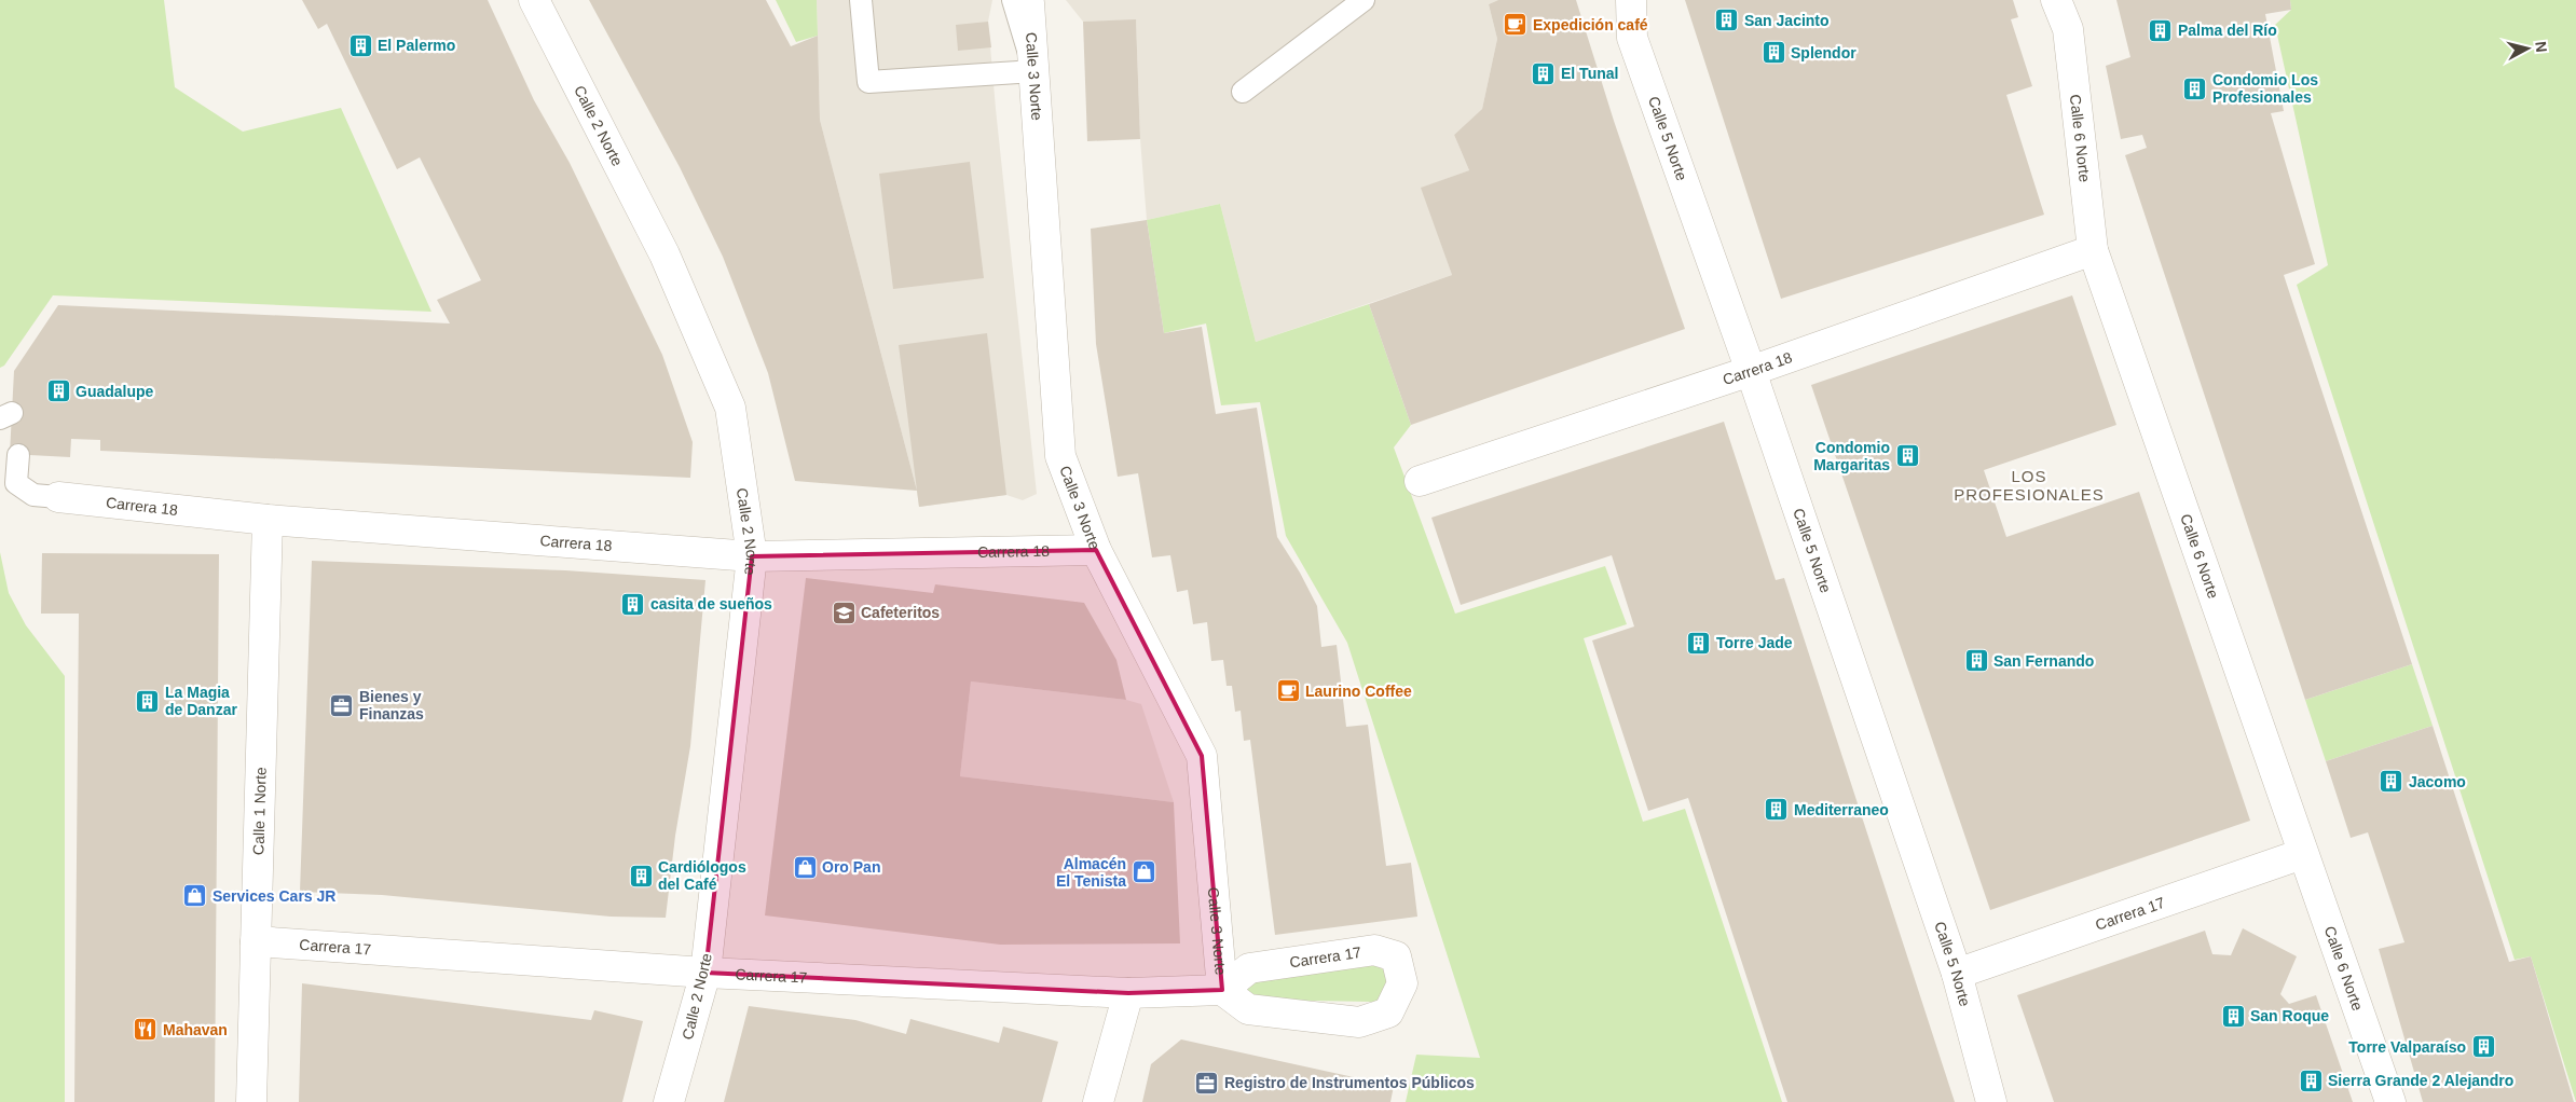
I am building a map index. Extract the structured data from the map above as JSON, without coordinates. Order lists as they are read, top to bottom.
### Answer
{
  "streets": {
    "street": [
      "Calle 3 Norte",
      "Calle 2 Norte",
      "Calle 5 Norte",
      "Calle 6 Norte",
      "Carrera 18",
      "Calle 1 Norte",
      "Carrera 17"
    ]
  },
  "crossings": [
    ["Calle 3 Norte", "Carrera 18"],
    ["Calle 3 Norte", "Carrera 17"],
    ["Calle 2 Norte", "Carrera 18"],
    ["Calle 2 Norte", "Carrera 17"],
    ["Calle 5 Norte", "Carrera 18"],
    ["Calle 5 Norte", "Carrera 17"],
    ["Calle 6 Norte", "Carrera 18"],
    ["Calle 6 Norte", "Carrera 17"],
    ["Carrera 18", "Calle 1 Norte"],
    ["Calle 1 Norte", "Carrera 17"]
  ],
  "districts": ["LOS PROFESIONALES"],
  "places": {
    "building": [
      "San Jacinto",
      "Palma del Río",
      "El Palermo",
      "Splendor",
      "El Tunal",
      "Condomio Los Profesionales",
      "Guadalupe",
      "Condomio Margaritas",
      "casita de sueños",
      "Torre Jade",
      "San Fernando",
      "La Magia de Danzar",
      "Jacomo",
      "Mediterraneo",
      "Cardiólogos del Café",
      "San Roque",
      "Torre Valparaíso",
      "Sierra Grande 2 Alejandro"
    ],
    "cafe": ["Expedición café", "Laurino Coffee"],
    "school or university": ["Cafeteritos"],
    "office": ["Bienes y Finanzas", "Registro de Instrumentos Públicos"],
    "shop": ["Oro Pan", "Almacén El Tenista", "Services Cars JR"],
    "restaurant": ["Mahavan"]
  },
  "north": "right"
}
